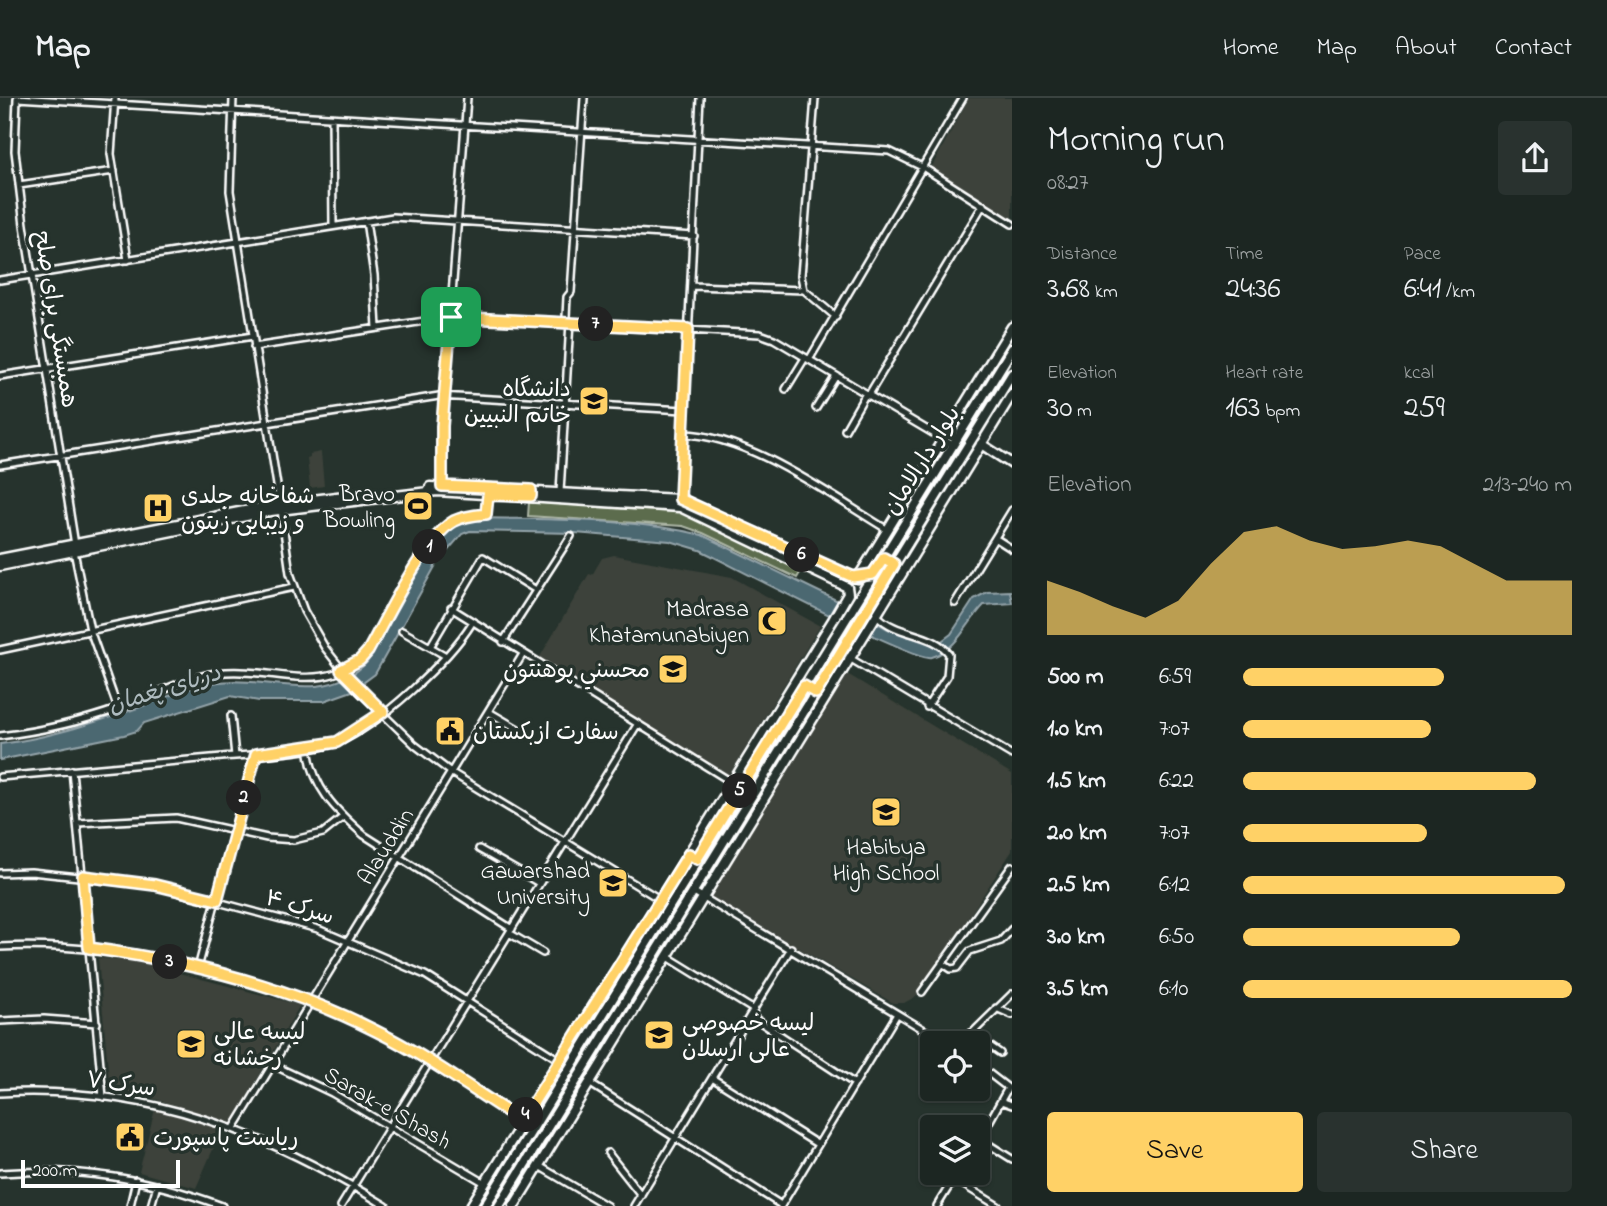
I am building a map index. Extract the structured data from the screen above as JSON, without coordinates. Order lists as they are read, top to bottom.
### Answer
{
  "streets": {
    "main road": ["بلوار دارالامان"],
    "street": [
      "همبستگی برای صلح",
      "Alauddin",
      "سرک ۴",
      "سرک ۷",
      "Sarak-e Shash"
    ]
  },
  "crossings": [
    ["Alauddin", "سرک ۴"],
    ["Alauddin", "سرک ۷"],
    ["Alauddin", "Sarak-e Shash"]
  ],
  "water": ["دریای پغمان"],
  "places": {
    "school or university": [
      "دانشگاه خاتم النبیین",
      "محسني پوهنتون",
      "Habibya High School",
      "Gawarshad University",
      "لیسه خصوصی عالی ارسلان",
      "لیسه عالی رخشانه"
    ],
    "sports": ["Bravo Bowling"],
    "hospital": ["شفاخانه جلدی و زیبایی زیتون"],
    "mosque": ["Madrasa Khatamunabiyen"],
    "public building": ["سفارت ازبکستان", "ریاست پاسپورت"]
  },
  "scale_bar": "200 m",
  "page": {
    "header": "Map",
    "nav": [
      "Home",
      "Map",
      "About",
      "Contact"
    ],
    "heading": ["Morning run", "08:27"],
    "stats": [
      ["Distance", "3.68 km"],
      ["Time", "24:36"],
      ["Pace", "6:41 /km"],
      ["Elevation", "30 m"],
      ["Heart rate", "163 bpm"],
      ["kcal", "259"]
    ],
    "pins": [
      "7",
      "1",
      "6",
      "5",
      "2",
      "3",
      "4"
    ],
    "chart": ["Elevation", "213–240 m"],
    "list": [
      {
        "name": "500 m",
        "note": "6:59"
      },
      {
        "name": "1.0 km",
        "note": "7:07"
      },
      {
        "name": "1.5 km",
        "note": "6:22"
      },
      {
        "name": "2.0 km",
        "note": "7:07"
      },
      {
        "name": "2.5 km",
        "note": "6:12"
      },
      {
        "name": "3.0 km",
        "note": "6:50"
      },
      {
        "name": "3.5 km",
        "note": "6:10"
      }
    ],
    "buttons": ["Save", "Share"],
    "scale": "200 m"
  }
}
